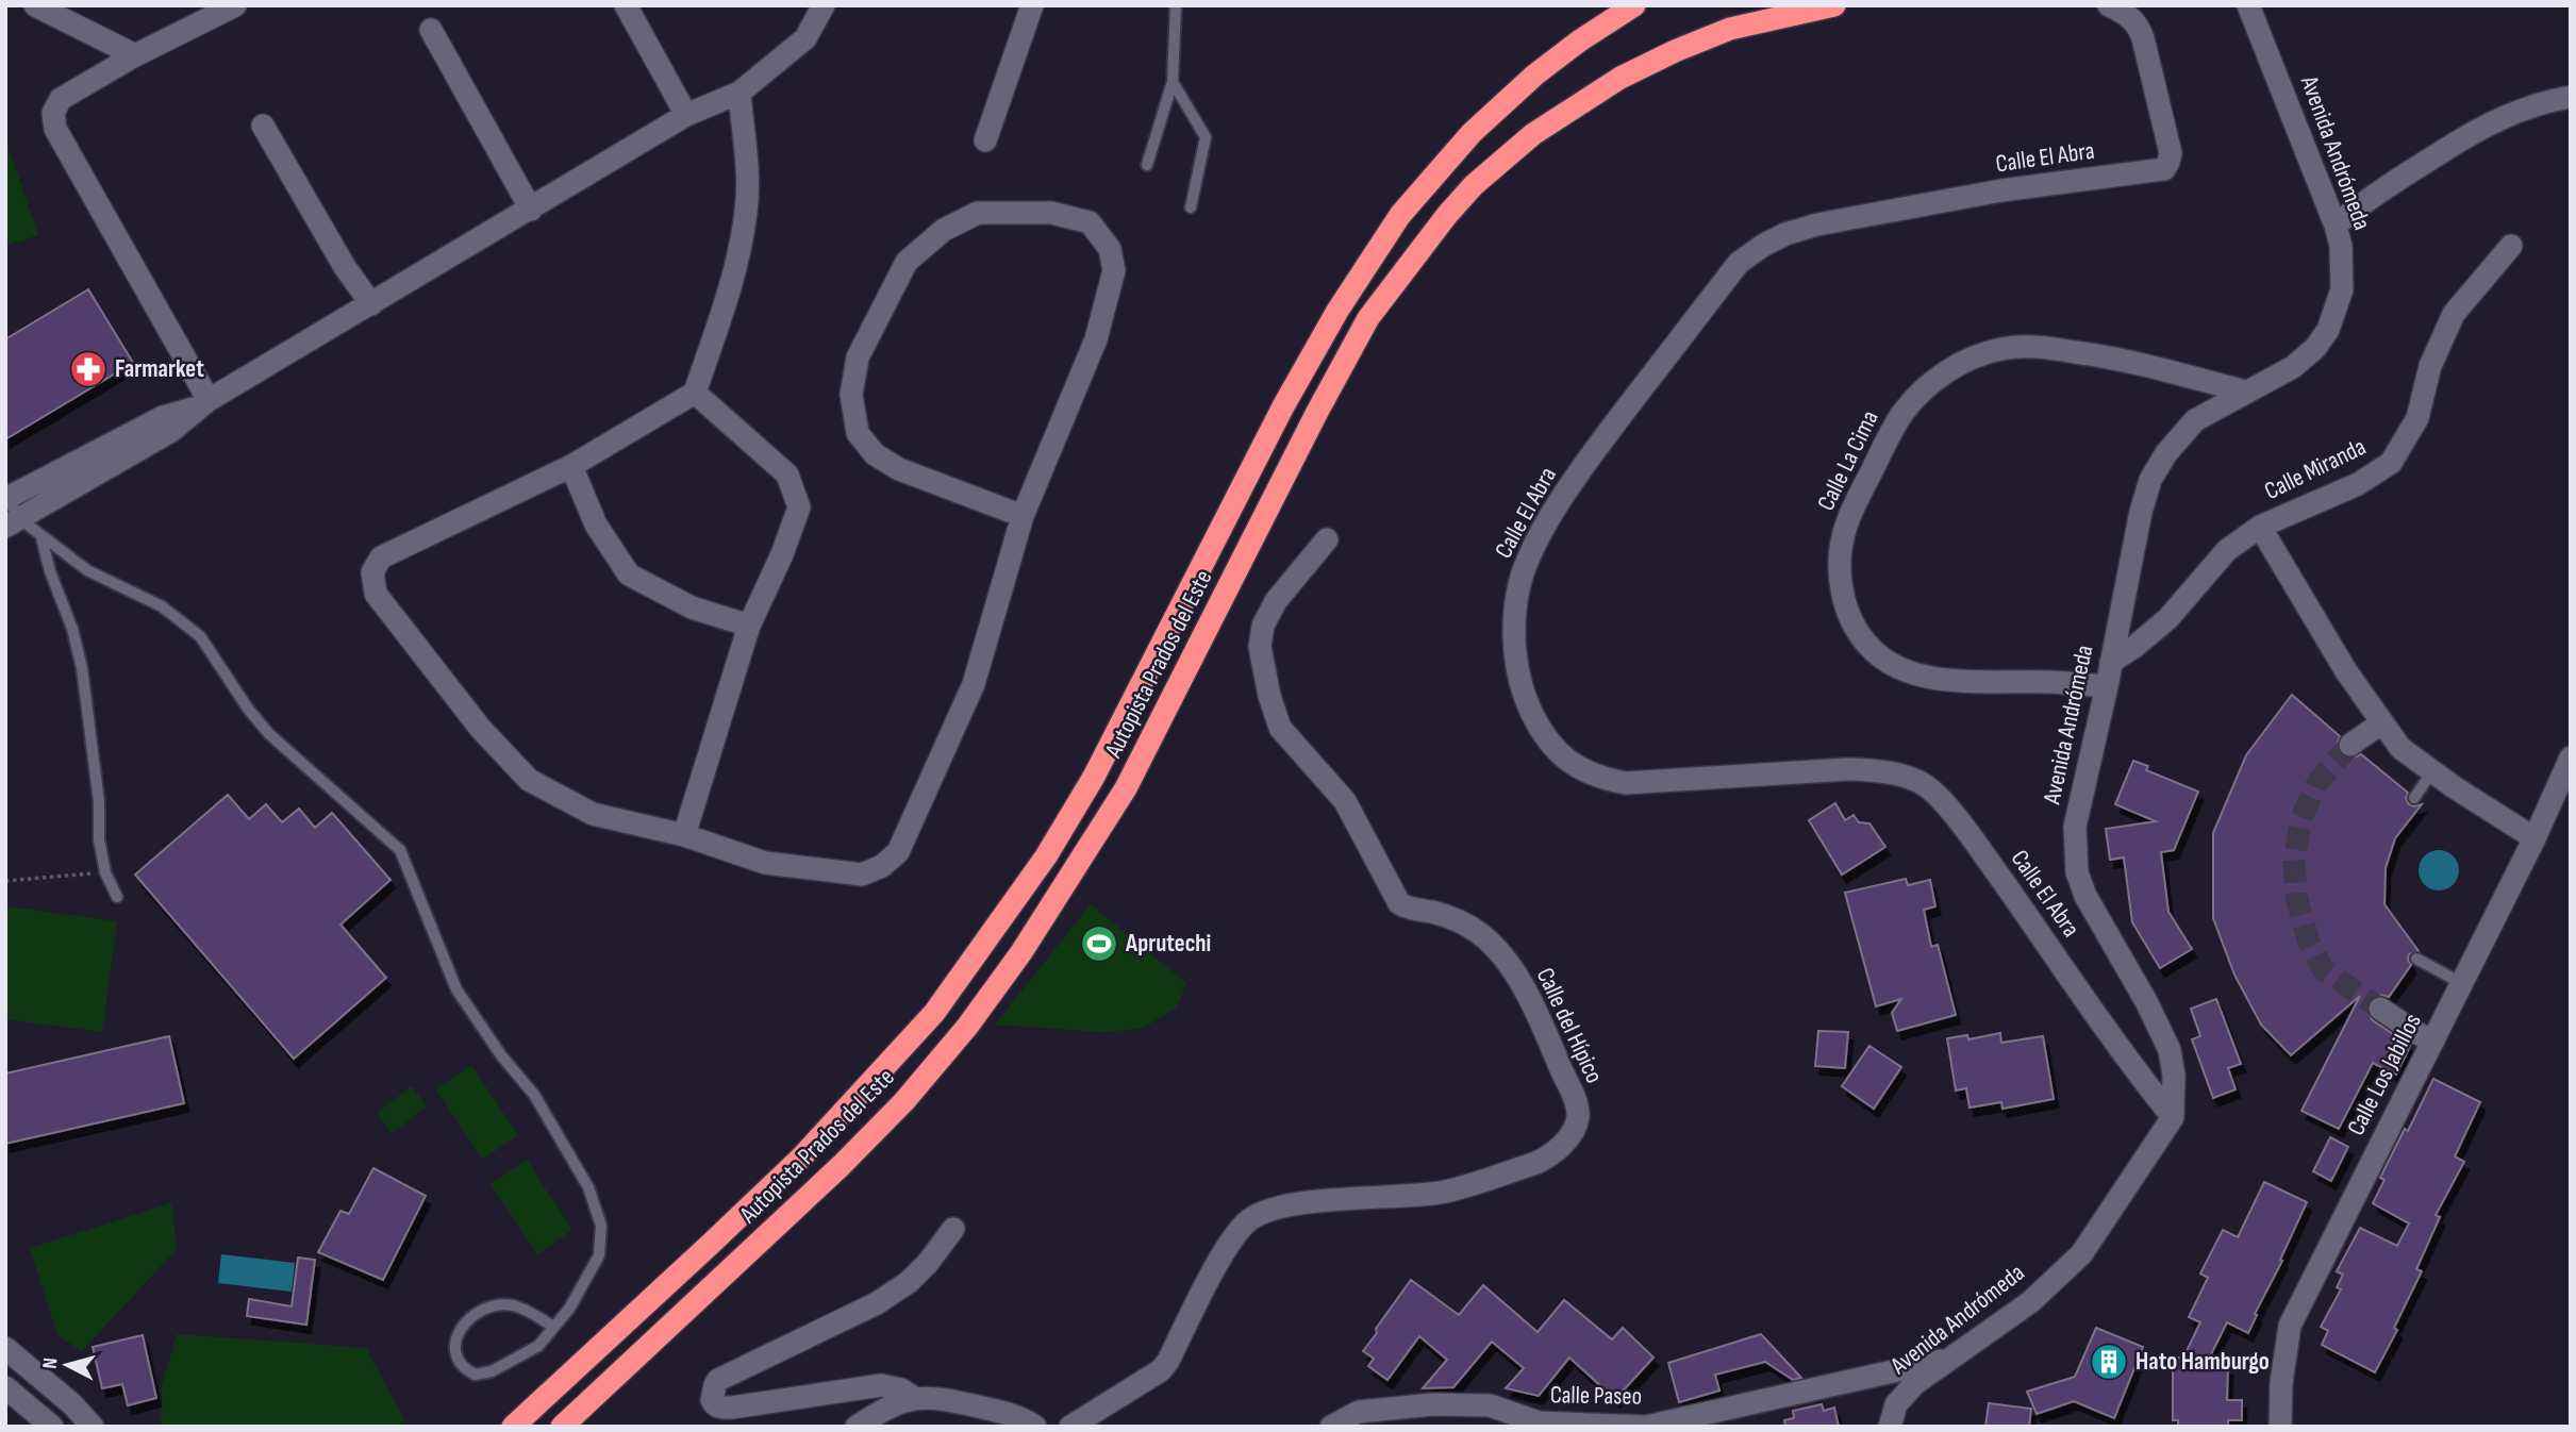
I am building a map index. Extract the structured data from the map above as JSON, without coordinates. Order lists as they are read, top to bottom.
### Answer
{
  "streets": {
    "highway": ["Autopista Prados del Este"],
    "street": [
      "Avenida Andrómeda",
      "Calle El Abra",
      "Calle La Cima",
      "Calle Miranda",
      "Calle del Hípico",
      "Calle Los Jabillos",
      "Calle Paseo"
    ]
  },
  "crossings": [
    ["Avenida Andrómeda", "Calle El Abra"],
    ["Avenida Andrómeda", "Calle La Cima"],
    ["Avenida Andrómeda", "Calle Miranda"],
    ["Avenida Andrómeda", "Calle Paseo"]
  ],
  "places": {
    "pharmacy": ["Farmarket"],
    "sports": ["Aprutechi"],
    "building": ["Hato Hamburgo"]
  },
  "north": "left"
}
